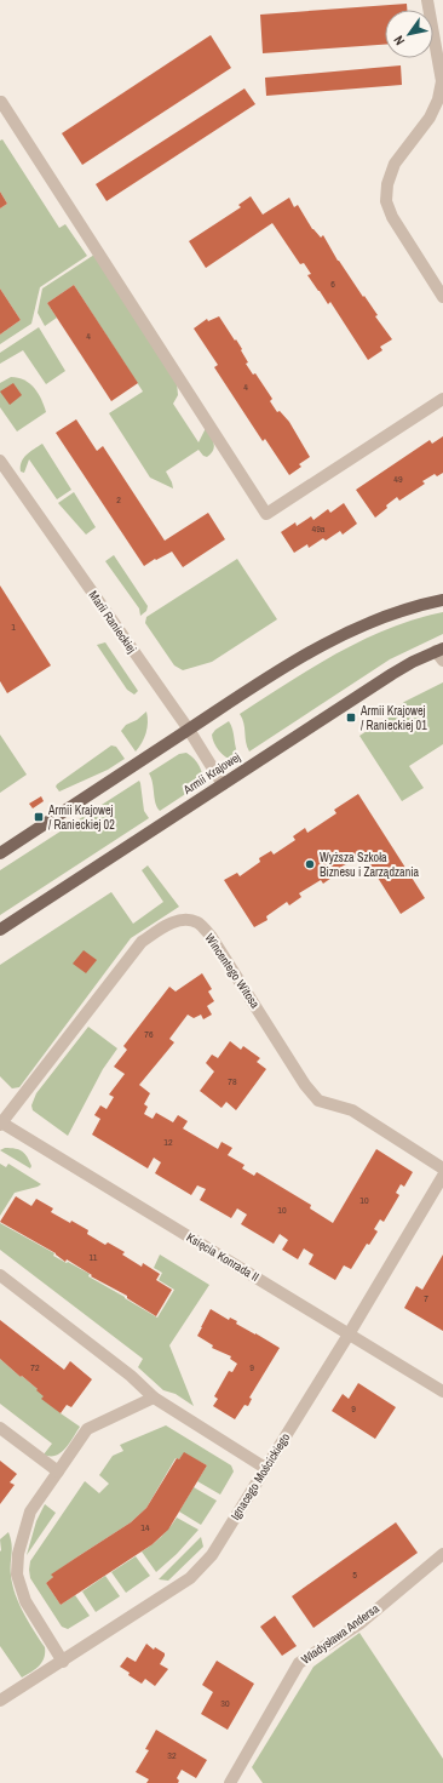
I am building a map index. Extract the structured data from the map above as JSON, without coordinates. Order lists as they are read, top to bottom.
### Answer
{
  "streets": {
    "main road": ["Armii Krajowej"],
    "street": [
      "Marii Ranieckiej",
      "Wincentego Witosa",
      "Księcia Konrada II",
      "Ignacego Mościckiego",
      "Władysława Andersa"
    ]
  },
  "crossings": [
    ["Marii Ranieckiej", "Armii Krajowej"],
    ["Wincentego Witosa", "Księcia Konrada II"],
    ["Księcia Konrada II", "Ignacego Mościckiego"]
  ],
  "places": {
    "transit": ["Armii Krajowej / Ranieckiej 01", "Armii Krajowej / Ranieckiej 02"],
    "other": ["Wyższa Szkoła Biznesu i Zarządzania"]
  },
  "house_numbers": [
    "6",
    "4",
    "4",
    "49",
    "2",
    "49a",
    "1",
    "76",
    "78",
    "12",
    "10",
    "10",
    "11",
    "7",
    "72",
    "9",
    "9",
    "14",
    "5",
    "30",
    "32"
  ],
  "north": "bottom left"
}
